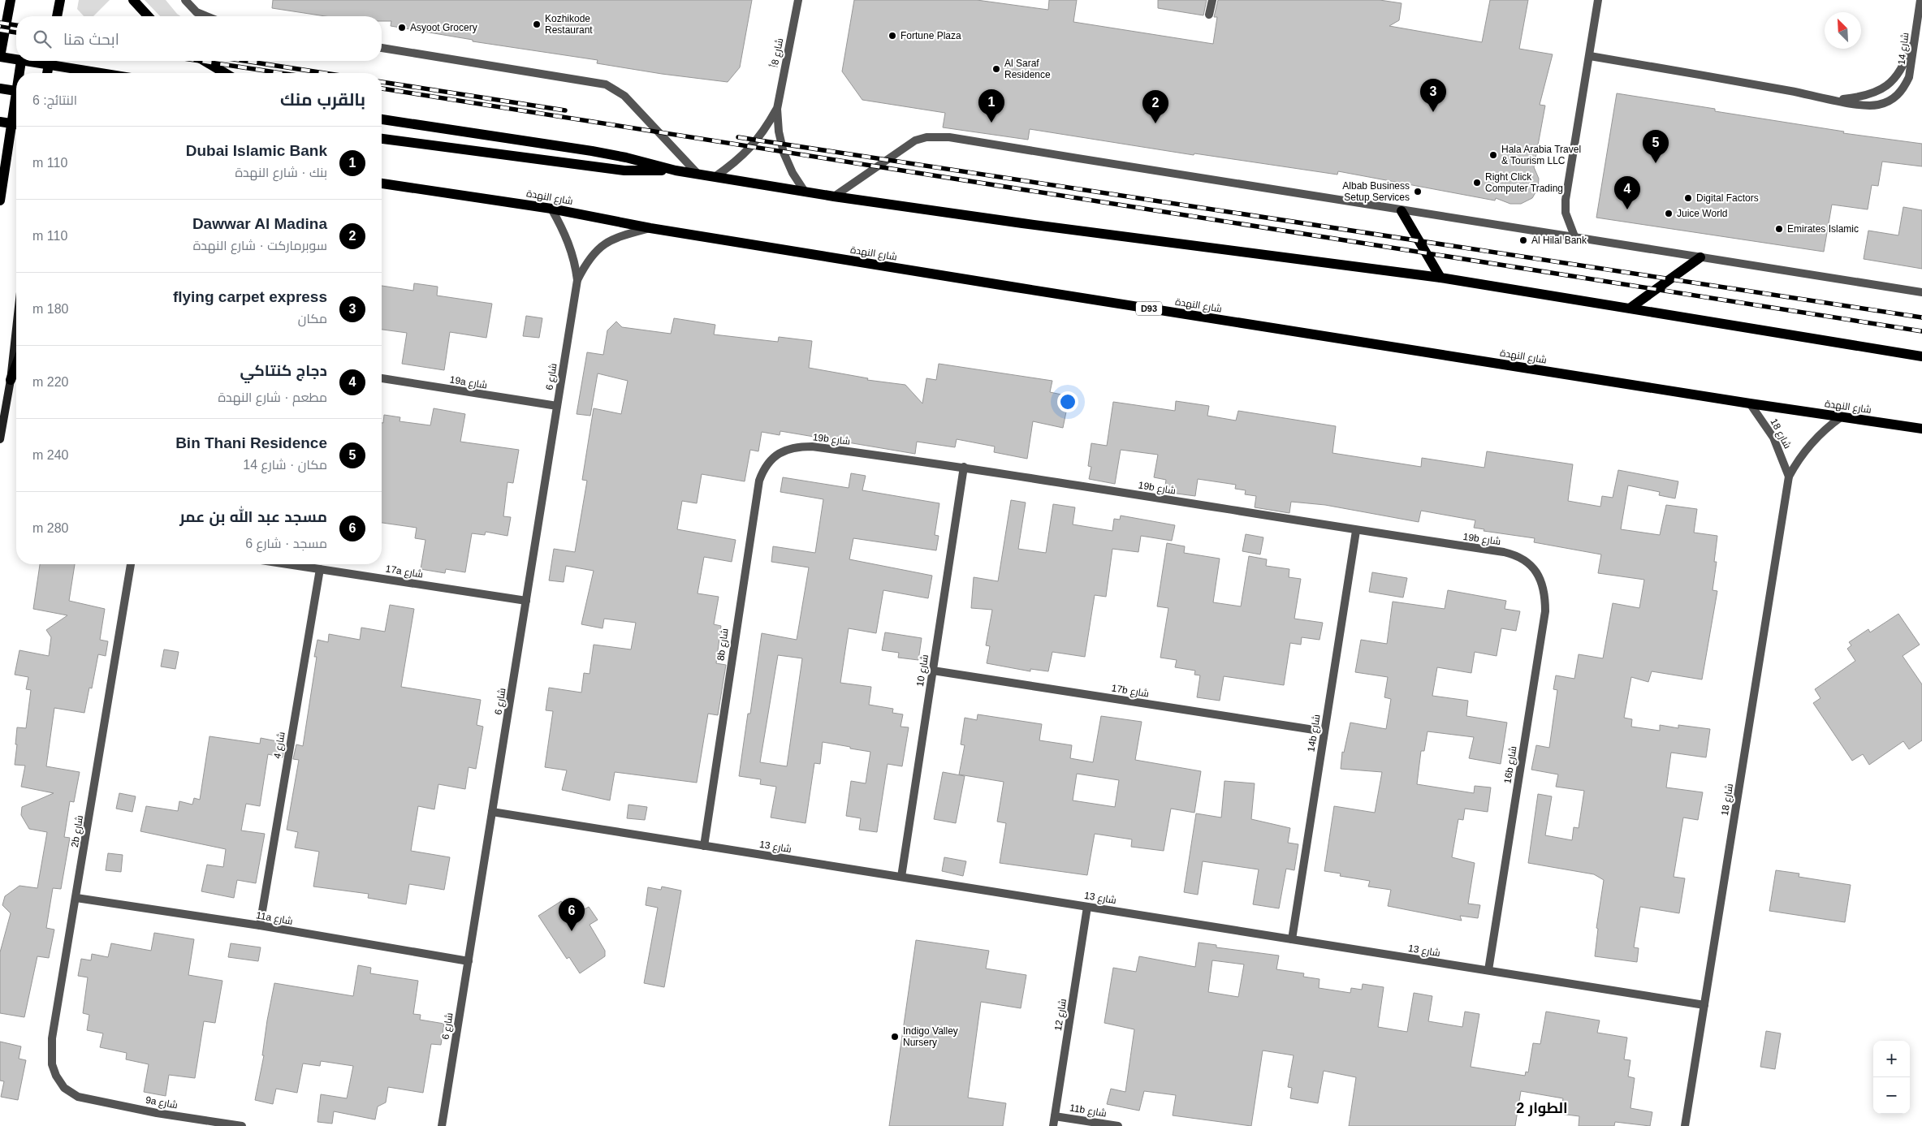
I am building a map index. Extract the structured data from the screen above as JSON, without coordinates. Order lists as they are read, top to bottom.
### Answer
{
  "streets": {
    "main road": ["شارع النهدة", "D93"],
    "street": [
      "شارع 14",
      "شارع 8أ",
      "شارع 6",
      "19a شارع",
      "شارع 18",
      "19b شارع",
      "17a شارع",
      "8b شارع",
      "شارع 10",
      "17b شارع",
      "14b شارع",
      "شارع 4",
      "16b شارع",
      "2b شارع",
      "شارع 13",
      "11a شارع",
      "شارع 12",
      "9a شارع",
      "11b شارع"
    ]
  },
  "crossings": [
    ["شارع النهدة", "شارع 6"],
    ["شارع النهدة", "شارع 18"],
    ["شارع 6", "19a شارع"],
    ["شارع 6", "17a شارع"],
    ["شارع 6", "شارع 13"],
    ["شارع 6", "11a شارع"],
    ["شارع 18", "شارع 13"],
    ["19b شارع", "8b شارع"],
    ["19b شارع", "شارع 10"],
    ["19b شارع", "14b شارع"],
    ["19b شارع", "16b شارع"],
    ["17a شارع", "شارع 4"],
    ["8b شارع", "شارع 13"],
    ["شارع 10", "17b شارع"],
    ["شارع 10", "شارع 13"],
    ["17b شارع", "14b شارع"],
    ["14b شارع", "شارع 13"],
    ["شارع 4", "11a شارع"],
    ["16b شارع", "شارع 13"],
    ["2b شارع", "11a شارع"],
    ["2b شارع", "9a شارع"],
    ["شارع 13", "شارع 12"],
    ["شارع 12", "11b شارع"]
  ],
  "districts": ["الطوار 2"],
  "places": [
    "Kozhikode Restaurant",
    "Asyoot Grocery",
    "Fortune Plaza",
    "Al Saraf Residence",
    "Hala Arabia Travel & Tourism LLC",
    "Right Click Computer Trading",
    "Albab Business Setup Services",
    "Digital Factors",
    "Juice World",
    "Emirates Islamic",
    "Al Hilal Bank",
    "Indigo Valley Nursery"
  ],
  "north": "top left",
  "page": {
    "search": "ابحث هنا",
    "heading": ["بالقرب منك", "النتائج: 6"],
    "pins": [
      "3",
      "1",
      "2",
      "5",
      "4",
      "6"
    ],
    "list": [
      {
        "mark": "1",
        "name": "Dubai Islamic Bank",
        "note": "بنك · شارع النهدة",
        "value": "110 m"
      },
      {
        "mark": "2",
        "name": "Dawwar Al Madina",
        "note": "سوبرماركت · شارع النهدة",
        "value": "110 m"
      },
      {
        "mark": "3",
        "name": "flying carpet express",
        "note": "مكان",
        "value": "180 m"
      },
      {
        "mark": "4",
        "name": "دجاج كنتاكي",
        "note": "مطعم · شارع النهدة",
        "value": "220 m"
      },
      {
        "mark": "5",
        "name": "Bin Thani Residence",
        "note": "مكان · شارع 14",
        "value": "240 m"
      },
      {
        "mark": "6",
        "name": "مسجد عبد الله بن عمر",
        "note": "مسجد · شارع 6",
        "value": "280 m"
      }
    ],
    "map_buttons": ["+", "−"]
  }
}
